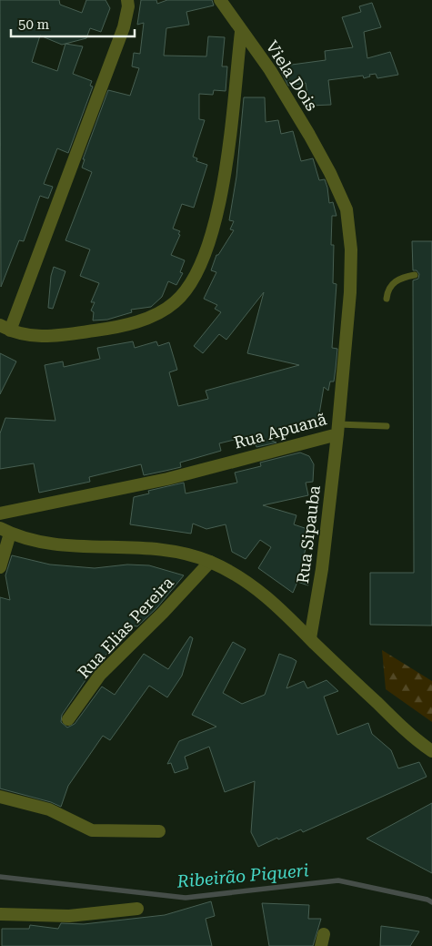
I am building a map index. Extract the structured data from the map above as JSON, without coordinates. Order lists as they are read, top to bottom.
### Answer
{
  "streets": {
    "street": [
      "Viela Dois",
      "Rua Apuanã",
      "Rua Sipauba",
      "Rua Elias Pereira"
    ]
  },
  "crossings": [
    ["Viela Dois", "Rua Apuanã"],
    ["Rua Apuanã", "Rua Sipauba"]
  ],
  "water": ["Ribeirão Piqueri"],
  "scale_bar": "50 m"
}
